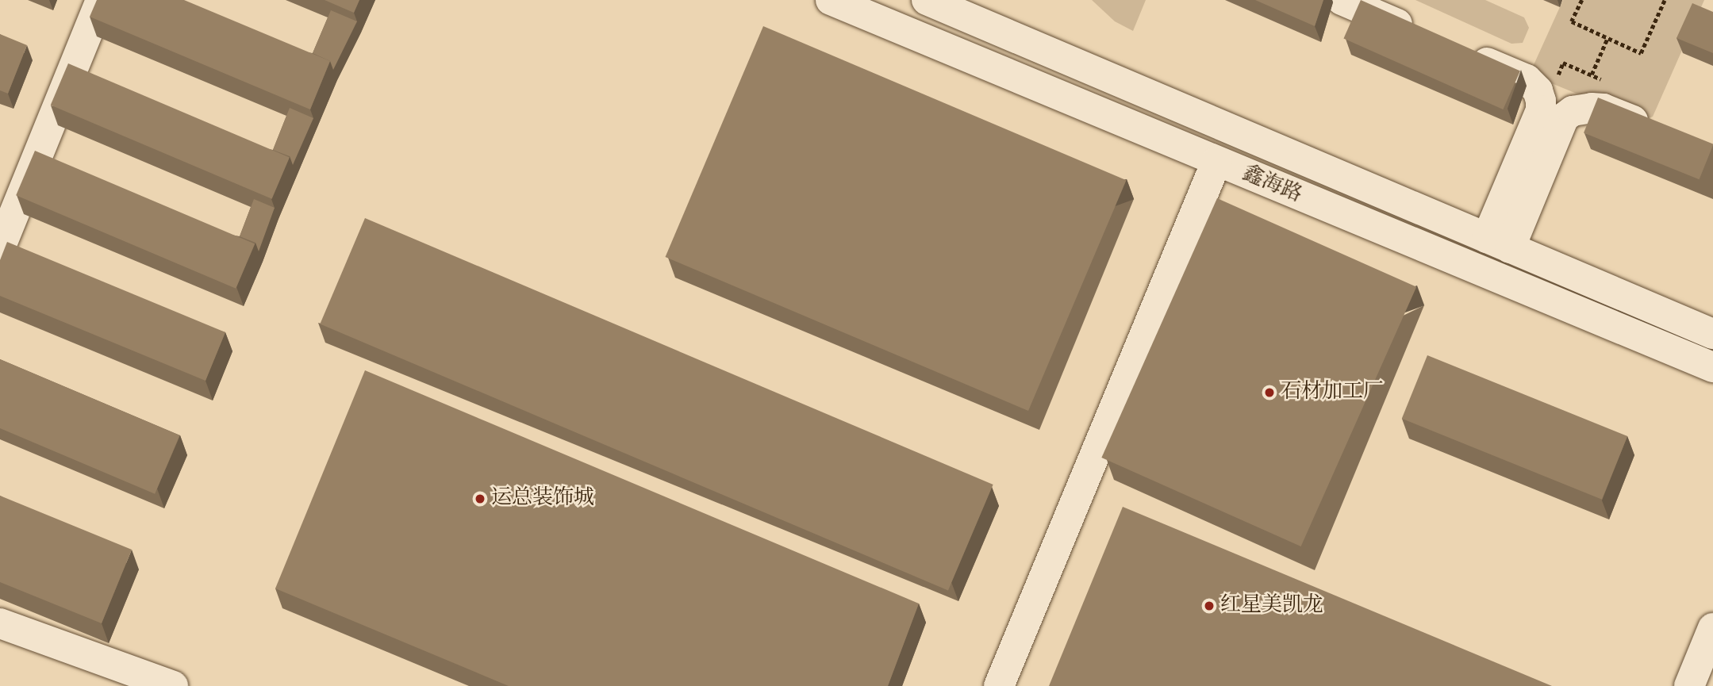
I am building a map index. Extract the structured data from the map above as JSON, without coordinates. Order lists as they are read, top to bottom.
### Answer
{
  "streets": {
    "street": ["鑫海路"]
  },
  "places": ["石材加工厂", "运总装饰城", "红星美凯龙"]
}
